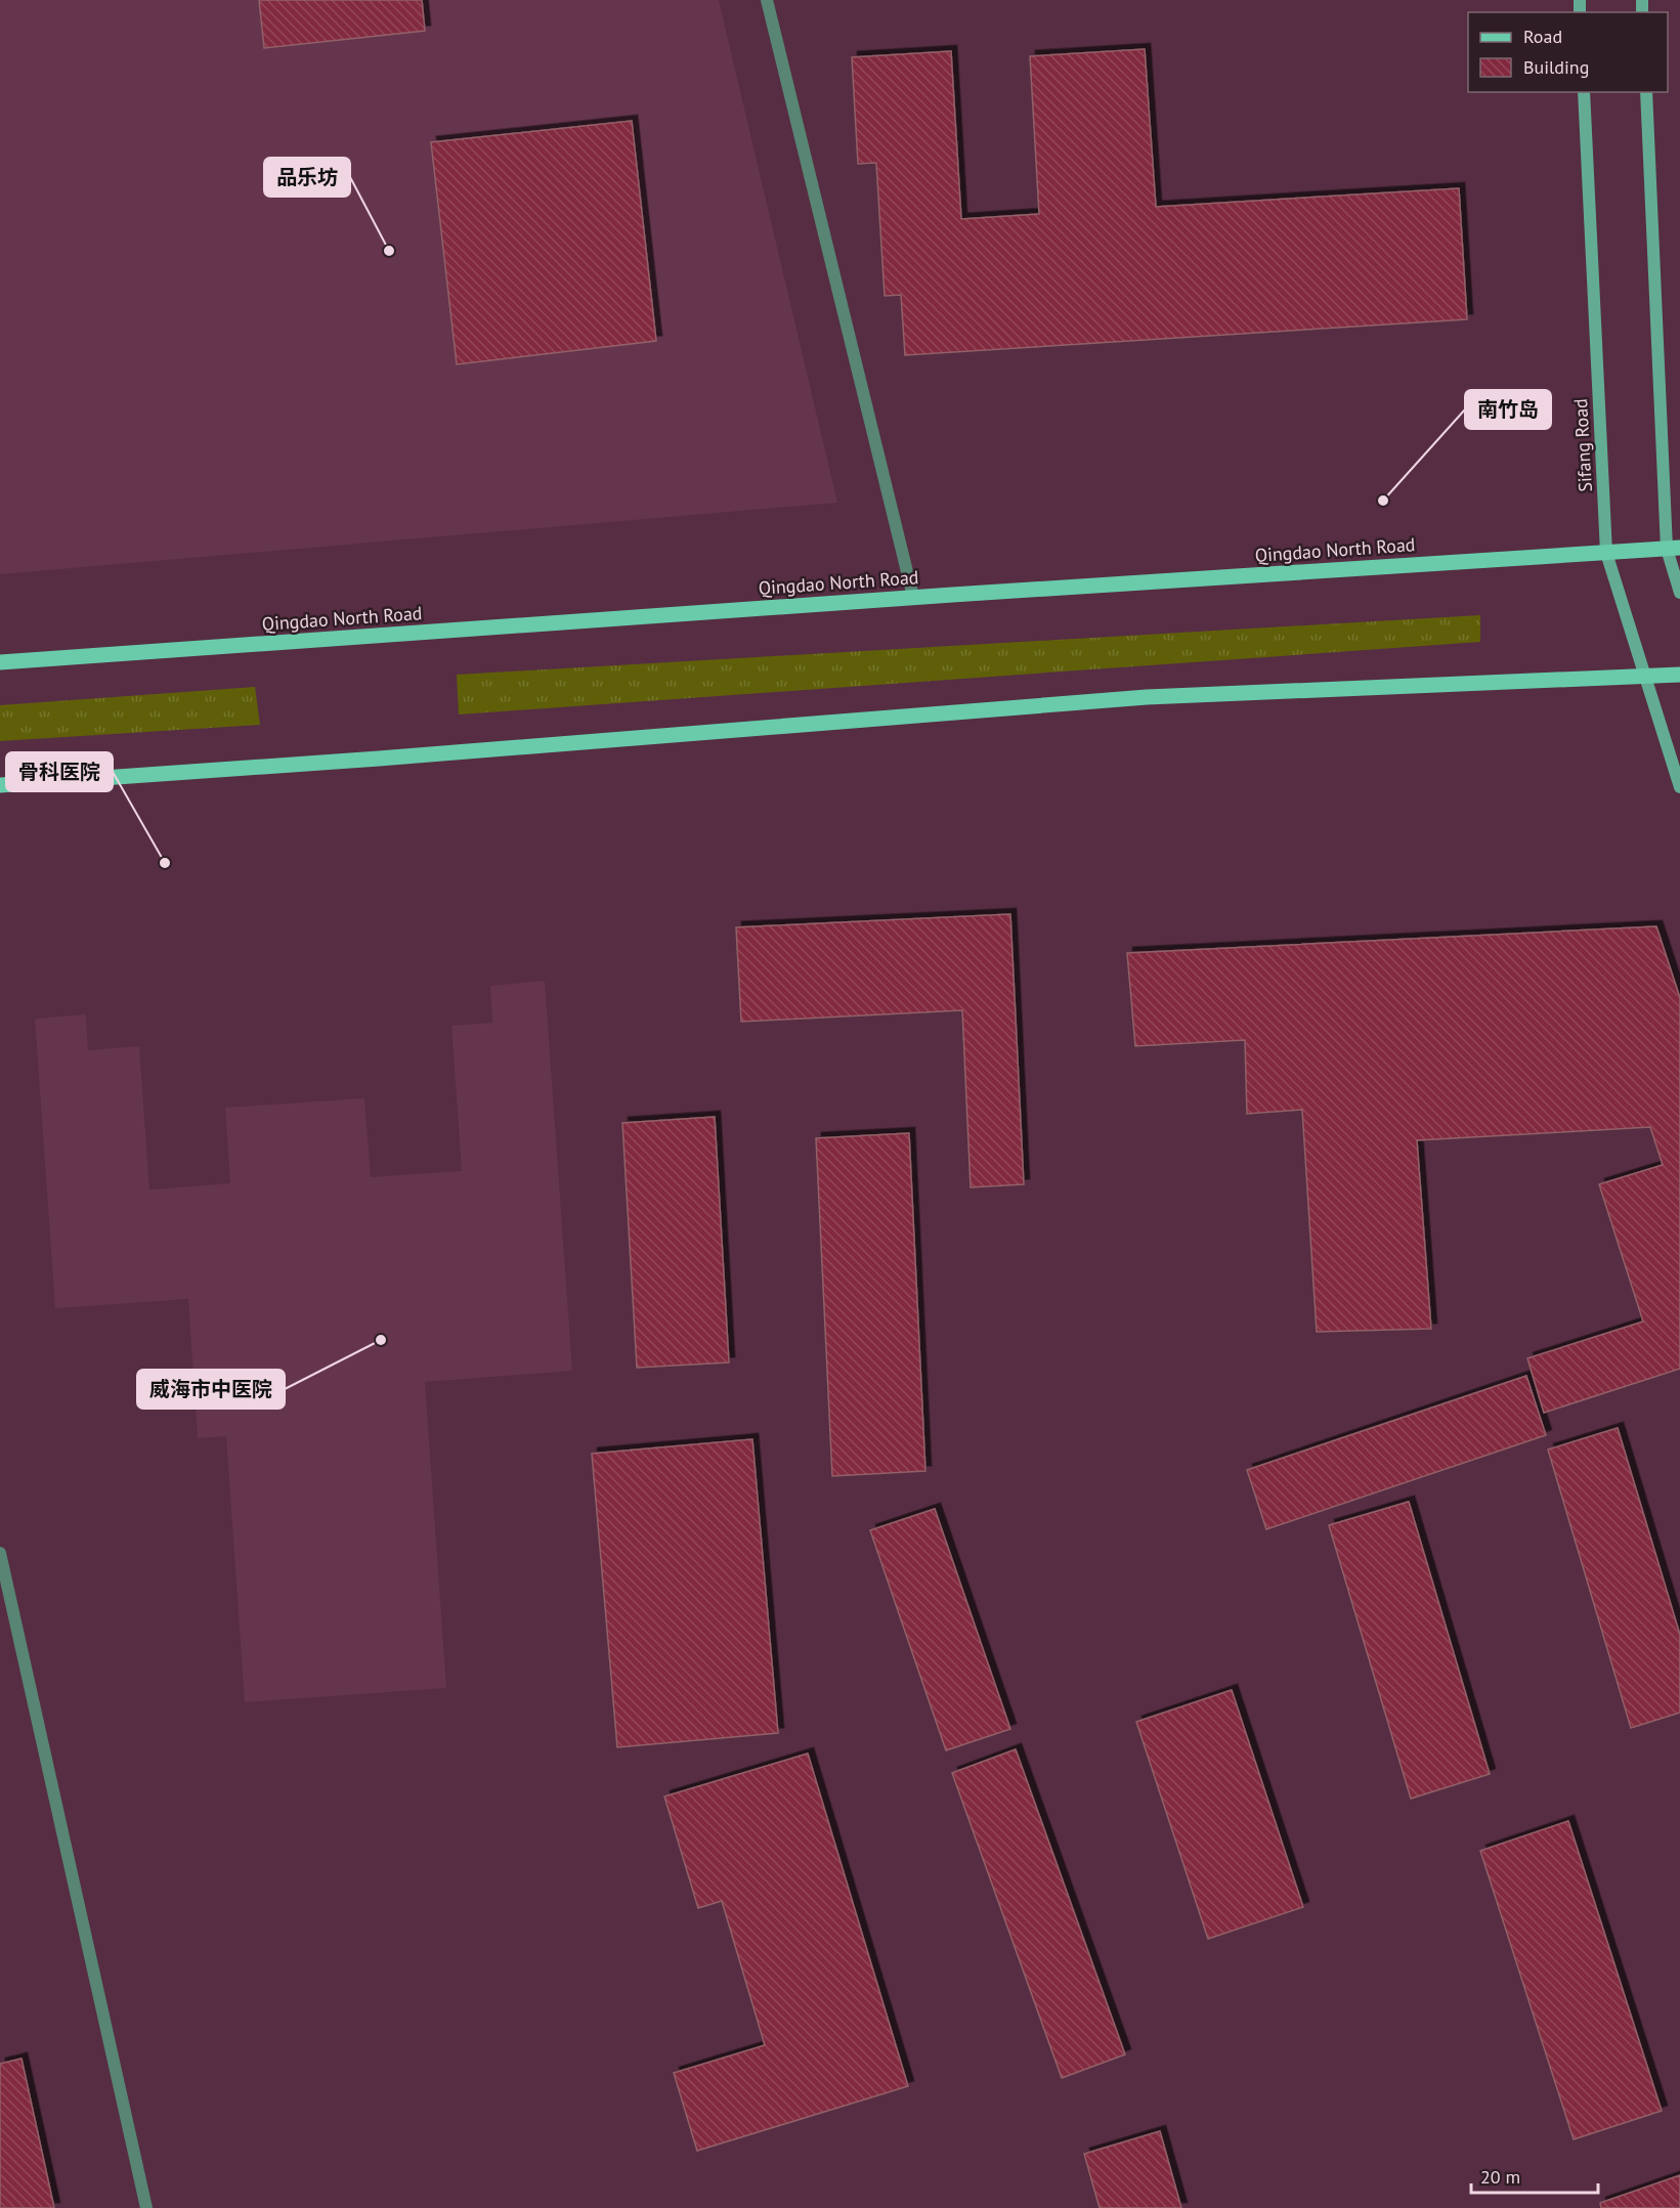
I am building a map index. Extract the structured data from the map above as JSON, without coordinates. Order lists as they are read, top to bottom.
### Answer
{
  "streets": {
    "main road": ["Sifang Road", "Qingdao North Road"]
  },
  "crossings": [
    ["Sifang Road", "Qingdao North Road"]
  ],
  "places": [
    "品乐坊",
    "南竹岛",
    "骨科医院",
    "威海市中医院"
  ],
  "legend": ["Road", "Building"],
  "scale_bar": "20 m"
}
